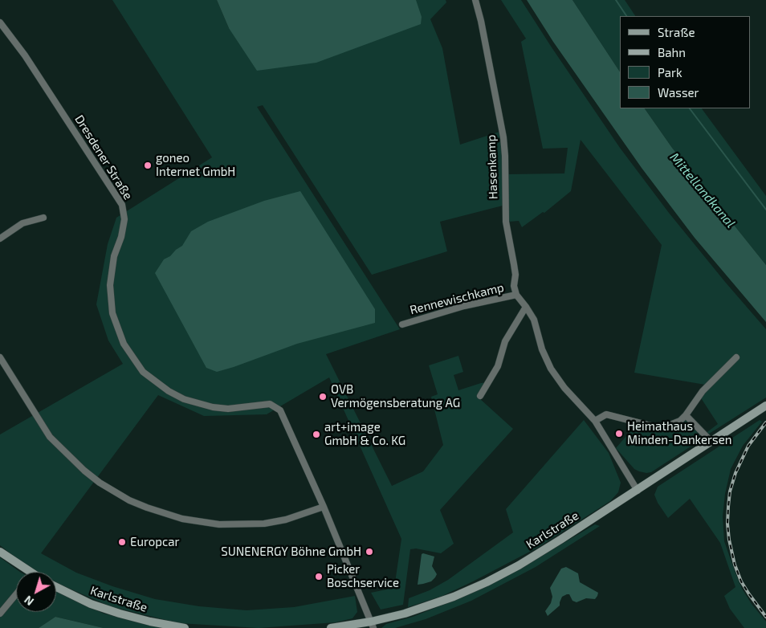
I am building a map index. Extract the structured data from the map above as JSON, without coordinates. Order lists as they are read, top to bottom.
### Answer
{
  "streets": {
    "street": [
      "Dresdener Straße",
      "Hasenkamp",
      "Rennewischkamp",
      "Karlstraße"
    ]
  },
  "crossings": [
    ["Hasenkamp", "Rennewischkamp"]
  ],
  "water": ["Mittellandkanal"],
  "places": [
    "goneo Internet GmbH",
    "OVB Vermögensberatung AG",
    "Heimathaus Minden-Dankersen",
    "art+image GmbH & Co. KG",
    "Europcar",
    "SUNENERGY Böhne GmbH",
    "Picker Boschservice"
  ],
  "legend": [
    "Straße",
    "Bahn",
    "Park",
    "Wasser"
  ],
  "north": "bottom left"
}
